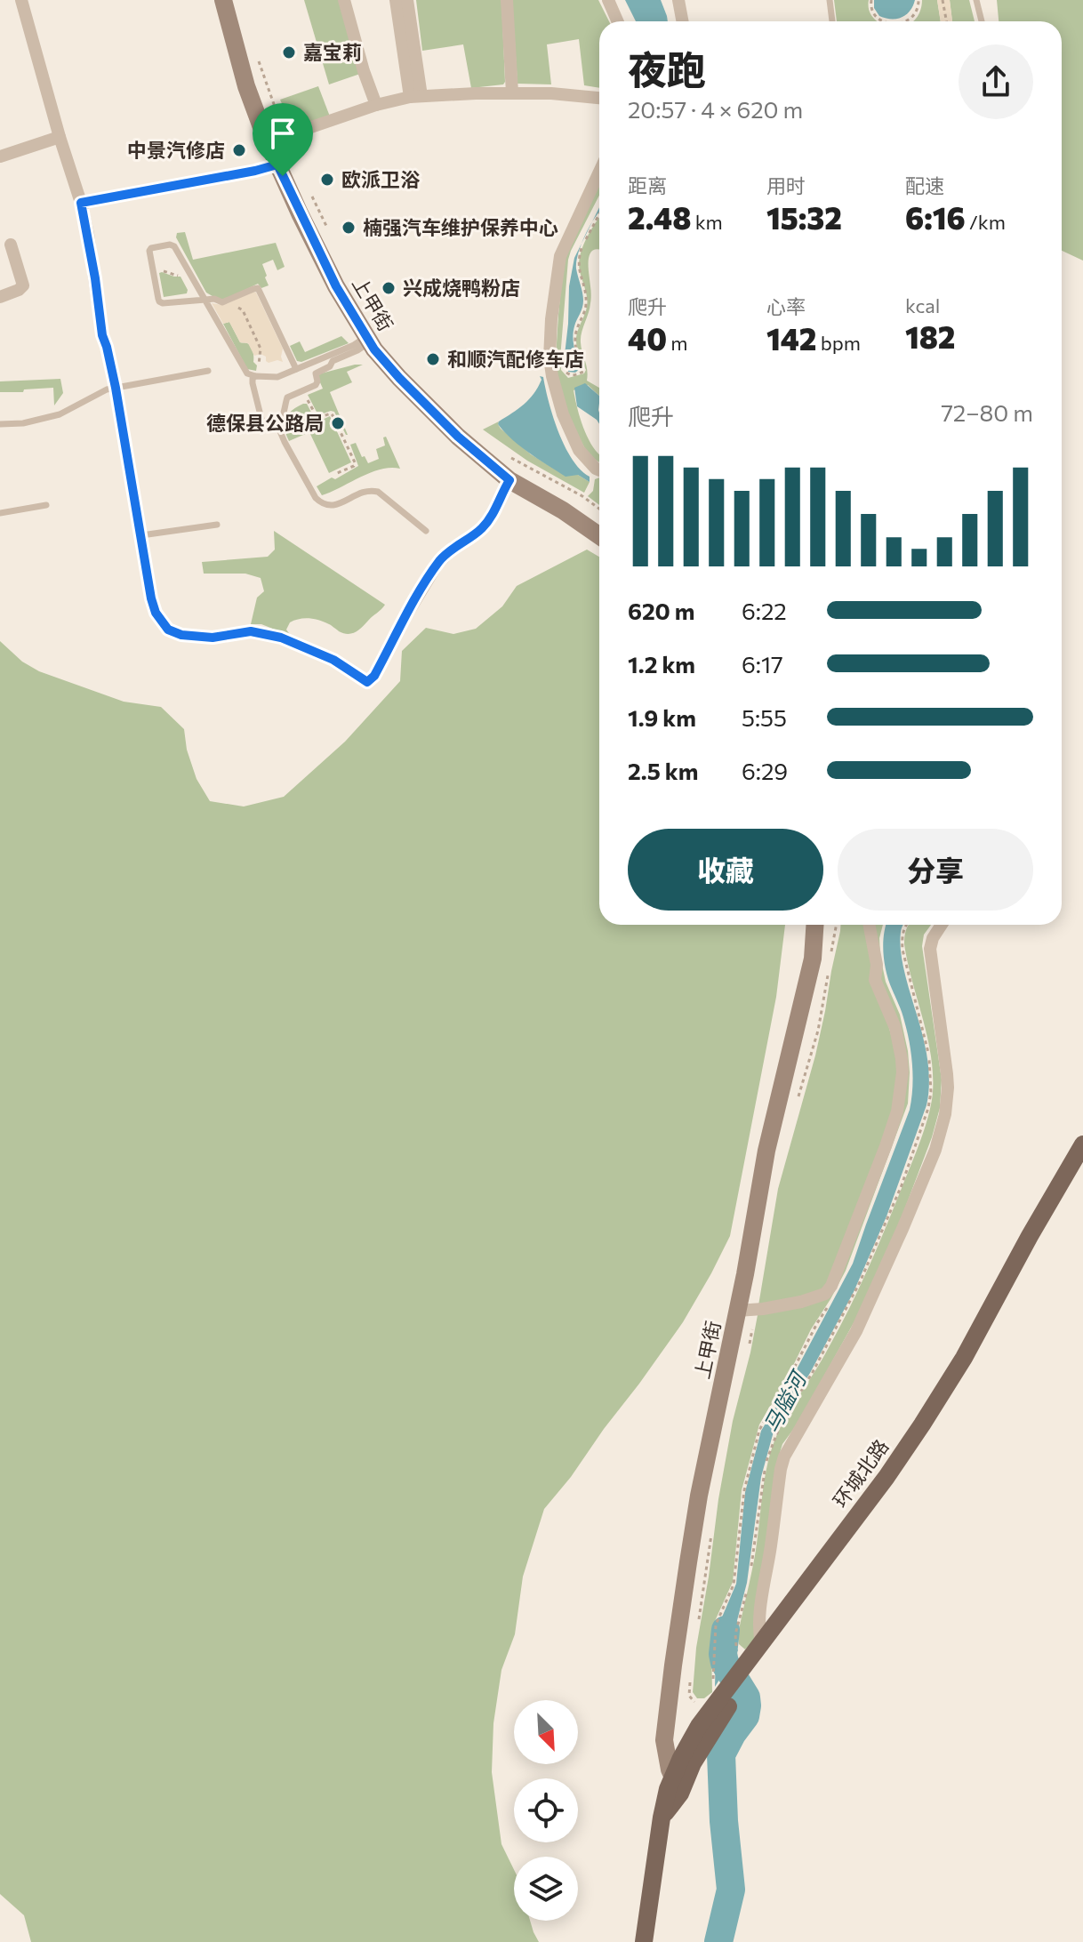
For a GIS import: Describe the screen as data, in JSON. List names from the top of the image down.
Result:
{
  "streets": {
    "main road": ["环城北路"],
    "street": ["上甲街"]
  },
  "crossings": [
    ["上甲街", "环城北路"]
  ],
  "water": ["马隘河"],
  "places": [
    "嘉宝莉",
    "中景汽修店",
    "欧派卫浴",
    "楠强汽车维护保养中心",
    "兴成烧鸭粉店",
    "和顺汽配修车店",
    "德保县公路局"
  ],
  "north": "bottom right",
  "page": {
    "heading": ["夜跑", "20:57 · 4 × 620 m"],
    "stats": [
      ["距离", "2.48 km"],
      ["用时", "15:32"],
      ["配速", "6:16 /km"],
      ["爬升", "40 m"],
      ["心率", "142 bpm"],
      ["kcal", "182"]
    ],
    "chart": ["爬升", "72–80 m"],
    "list": [
      {
        "name": "620 m",
        "note": "6:22"
      },
      {
        "name": "1.2 km",
        "note": "6:17"
      },
      {
        "name": "1.9 km",
        "note": "5:55"
      },
      {
        "name": "2.5 km",
        "note": "6:29"
      }
    ],
    "buttons": ["收藏", "分享"]
  }
}
